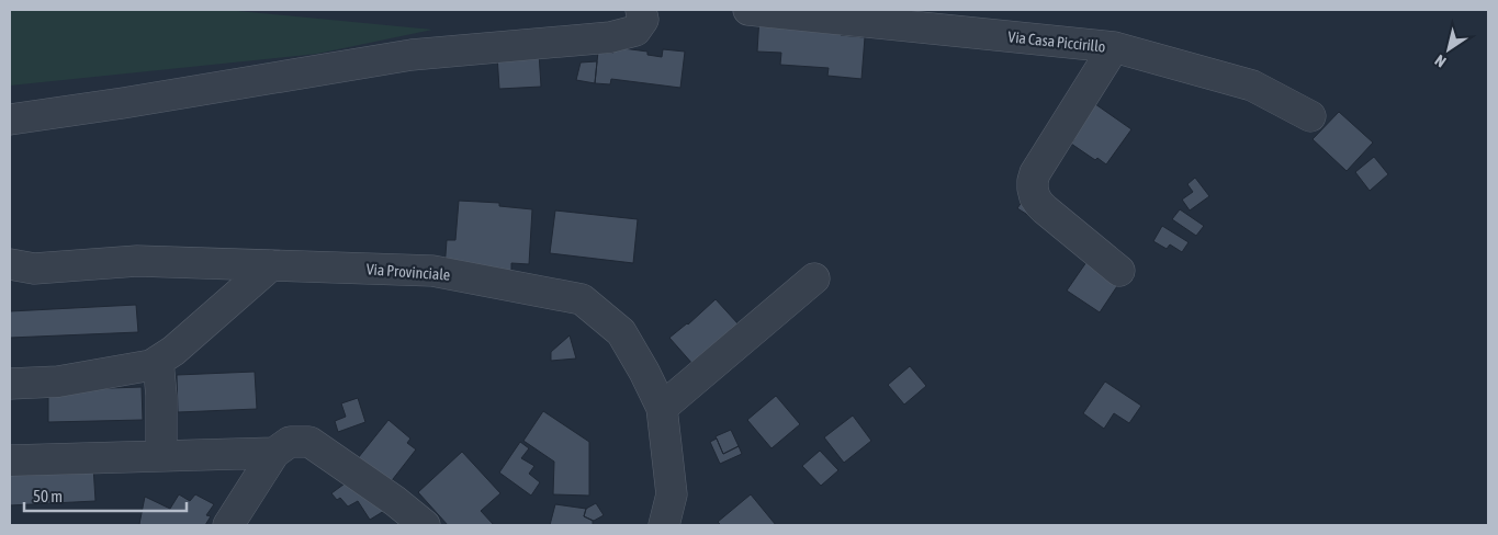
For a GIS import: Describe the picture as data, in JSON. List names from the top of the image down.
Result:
{
  "streets": {
    "street": ["Via Casa Piccirillo", "Via Provinciale"]
  },
  "scale_bar": "50 m",
  "north": "bottom left"
}
